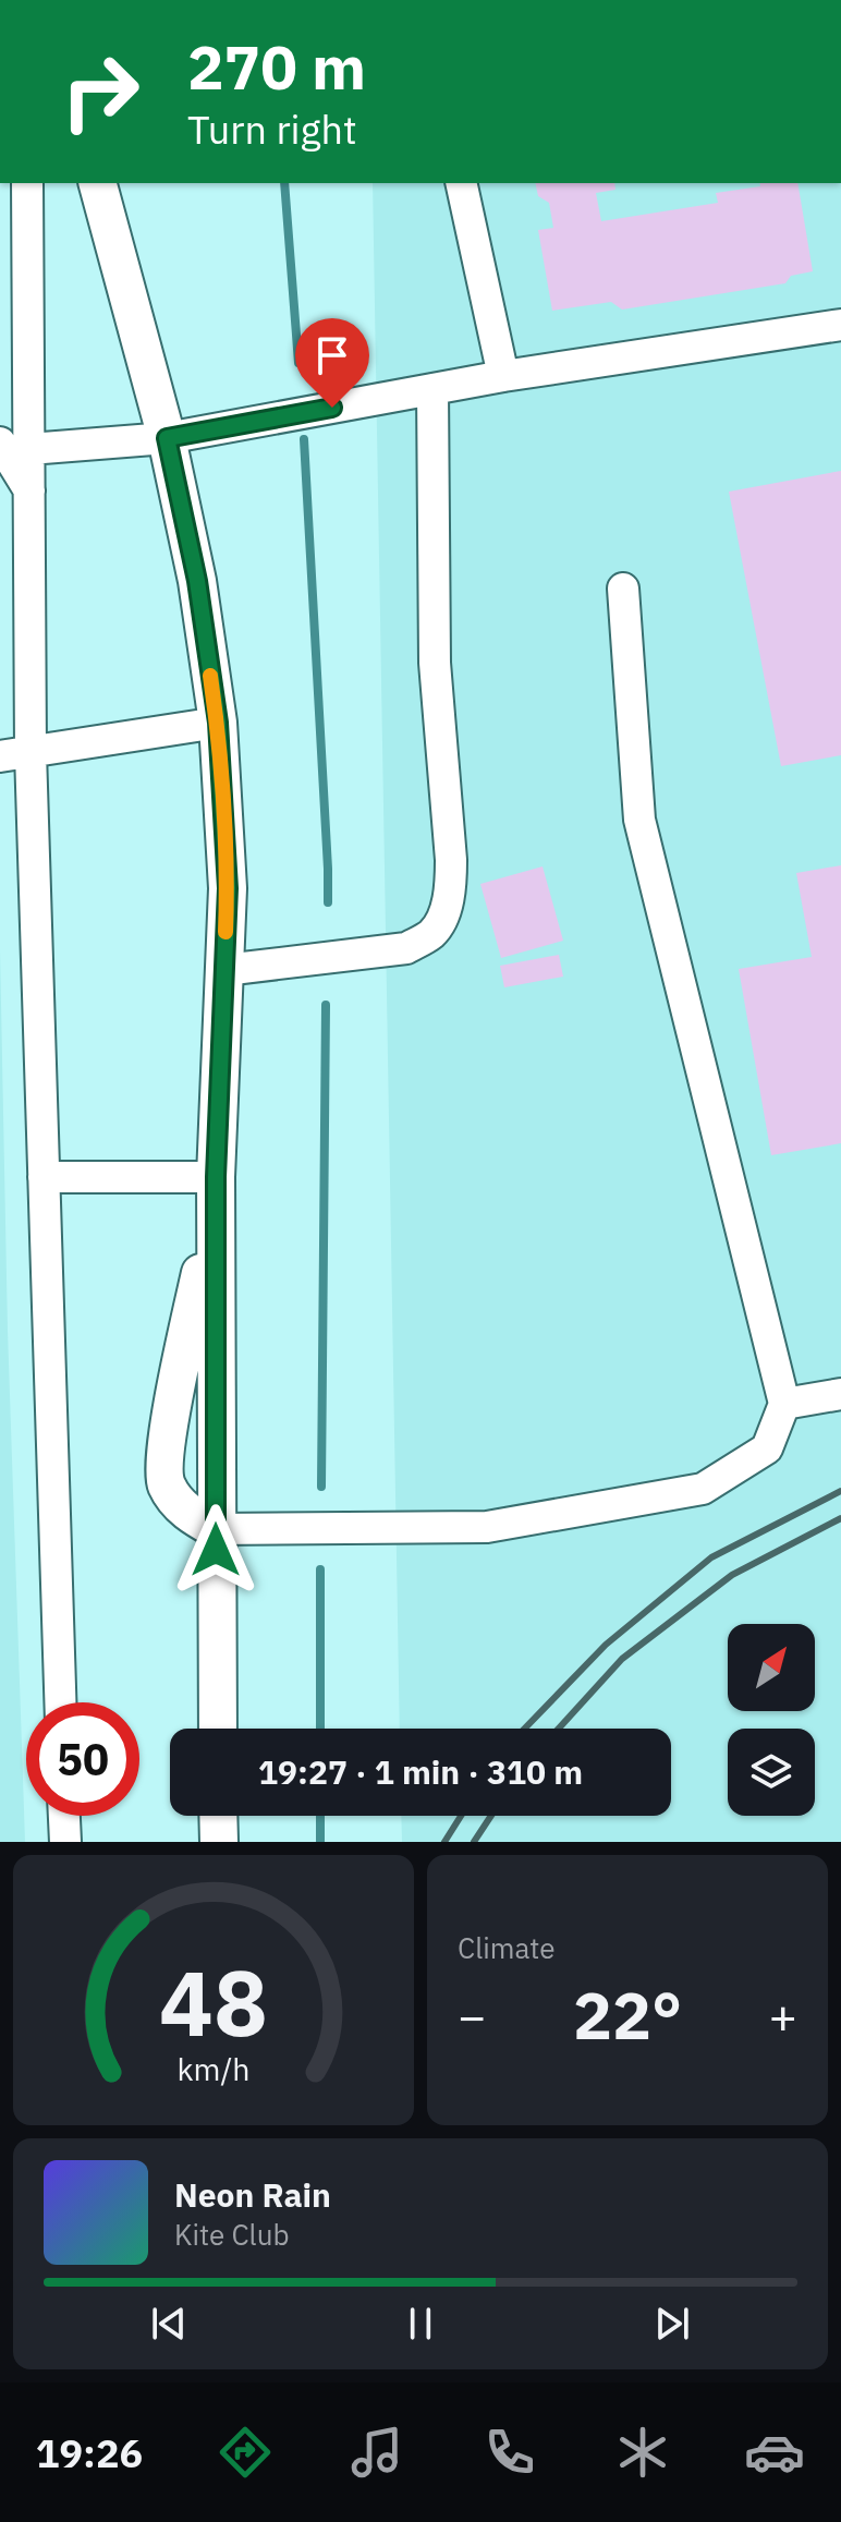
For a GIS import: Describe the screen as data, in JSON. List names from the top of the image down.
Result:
{
  "north": "top right",
  "page": {
    "turn": ["270 m", "Turn right"],
    "limit": "50",
    "trip": "19:27 · 1 min · 310 m",
    "tile": "Climate",
    "heat": ["−", "22°", "+"],
    "song": ["Neon Rain", "Kite Club"],
    "tabs": "19:26",
    "gauge": ["48", "km/h"]
  }
}
